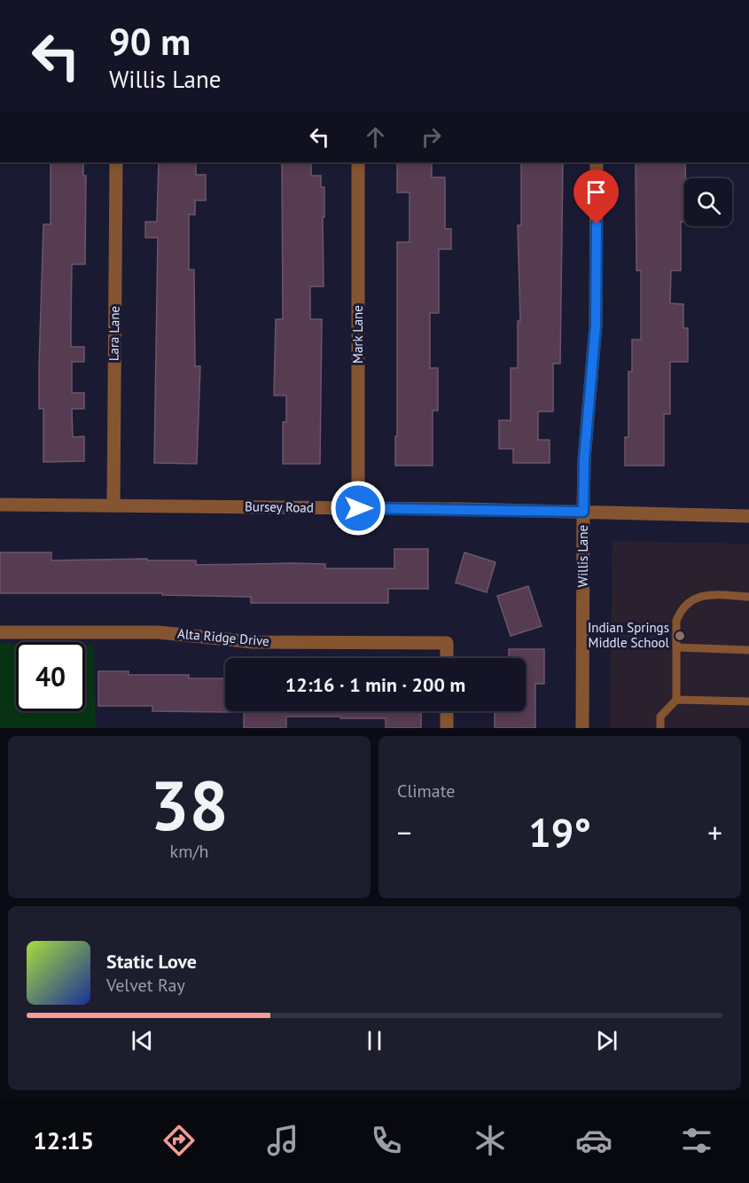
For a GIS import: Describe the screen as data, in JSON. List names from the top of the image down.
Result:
{
  "streets": {
    "street": [
      "Lara Lane",
      "Mark Lane",
      "Bursey Road",
      "Willis Lane",
      "Alta Ridge Drive"
    ]
  },
  "crossings": [
    ["Lara Lane", "Bursey Road"],
    ["Mark Lane", "Bursey Road"],
    ["Bursey Road", "Willis Lane"]
  ],
  "places": ["Indian Springs Middle School"],
  "page": {
    "turn": ["90 m", "Willis Lane"],
    "limit": "40",
    "trip": "12:16 · 1 min · 200 m",
    "tile": [
      ["38", "km/h"],
      "Climate"
    ],
    "heat": ["−", "19°", "+"],
    "song": ["Static Love", "Velvet Ray"],
    "tabs": "12:15"
  }
}
